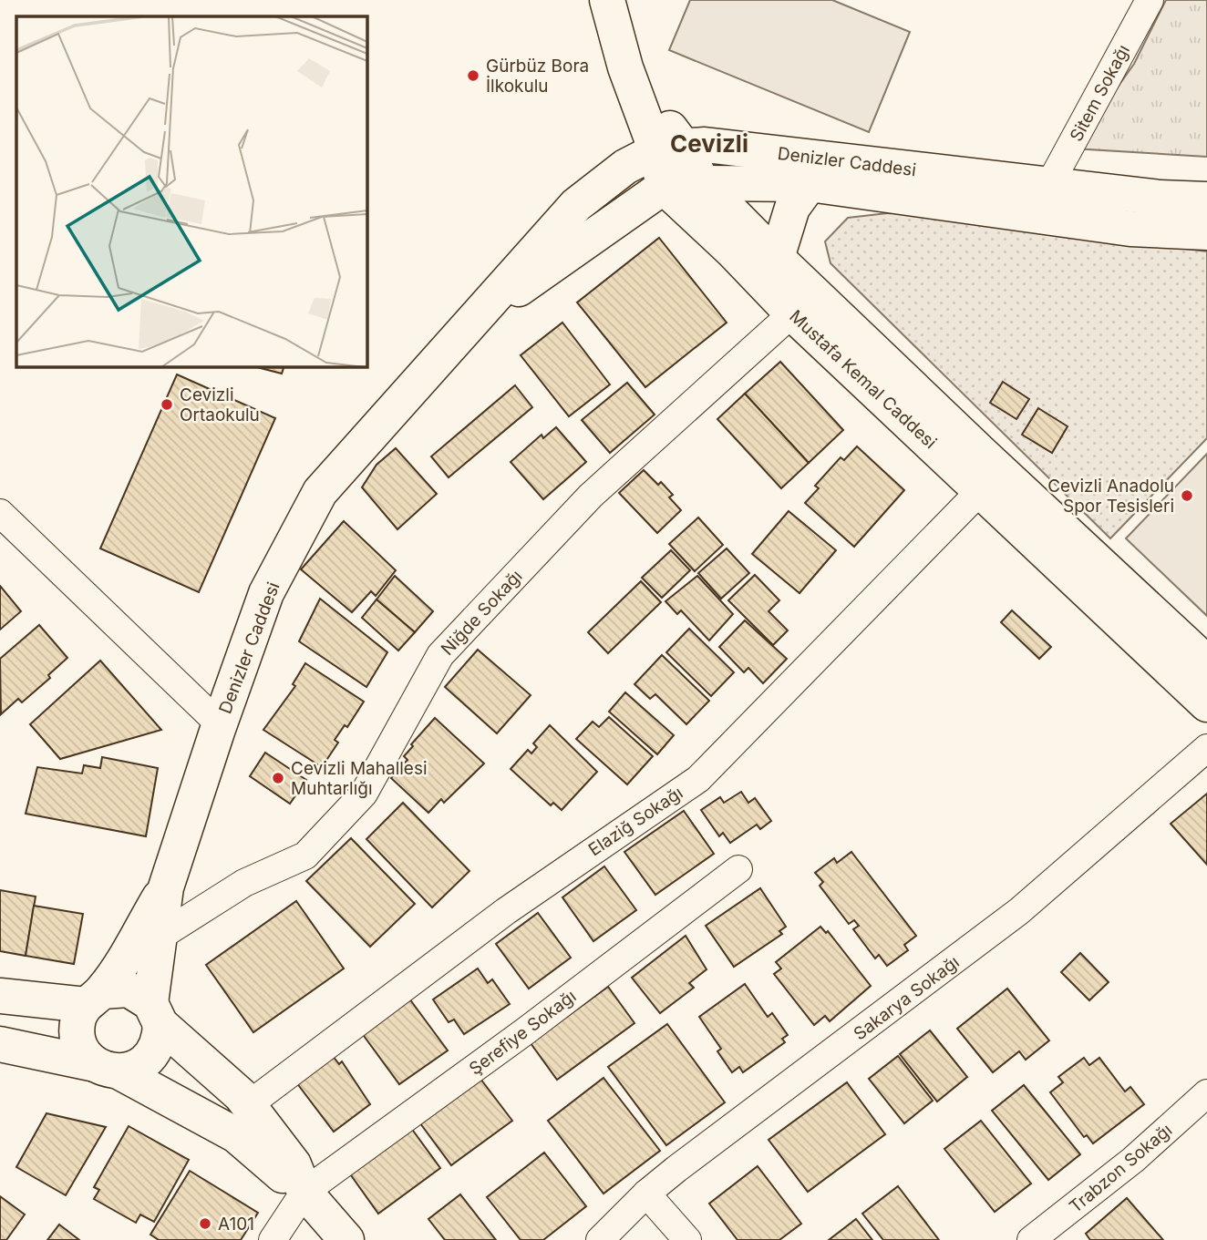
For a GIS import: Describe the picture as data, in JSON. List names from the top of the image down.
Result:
{
  "streets": {
    "street": [
      "Sitem Sokağı",
      "Denizler Caddesi",
      "Mustafa Kemal Caddesi",
      "Niğde Sokağı",
      "Elaziğ Sokağı",
      "Sakarya Sokağı",
      "Şerefiye Sokağı",
      "Trabzon Sokağı"
    ]
  },
  "crossings": [
    ["Sitem Sokağı", "Denizler Caddesi"],
    ["Denizler Caddesi", "Mustafa Kemal Caddesi"],
    ["Denizler Caddesi", "Niğde Sokağı"],
    ["Mustafa Kemal Caddesi", "Niğde Sokağı"],
    ["Mustafa Kemal Caddesi", "Elaziğ Sokağı"]
  ],
  "districts": ["Cevizli"],
  "places": [
    "Gürbüz Bora İlkokulu",
    "Cevizli Ortaokulu",
    "Cevizli Anadolu Spor Tesisleri",
    "Cevizli Mahallesi Muhtarlığı",
    "A101"
  ]
}
